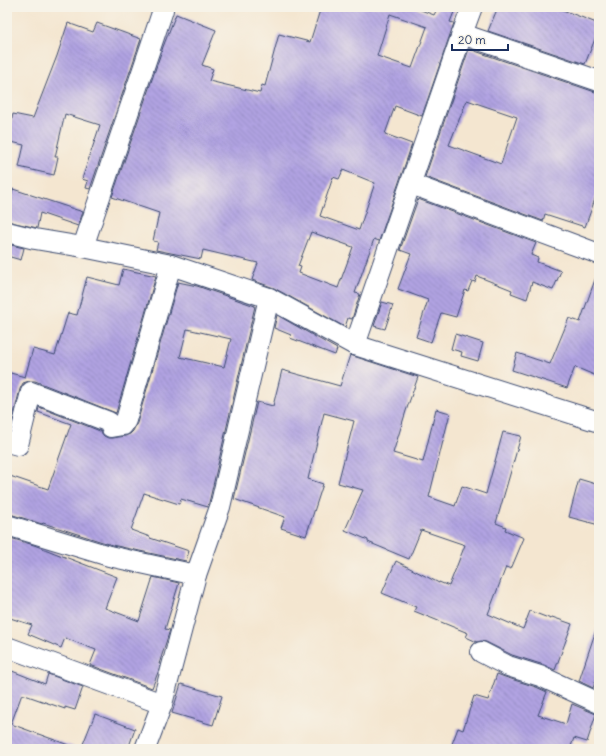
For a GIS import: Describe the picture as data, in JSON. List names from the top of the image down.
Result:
{
  "scale_bar": "20 m"
}
